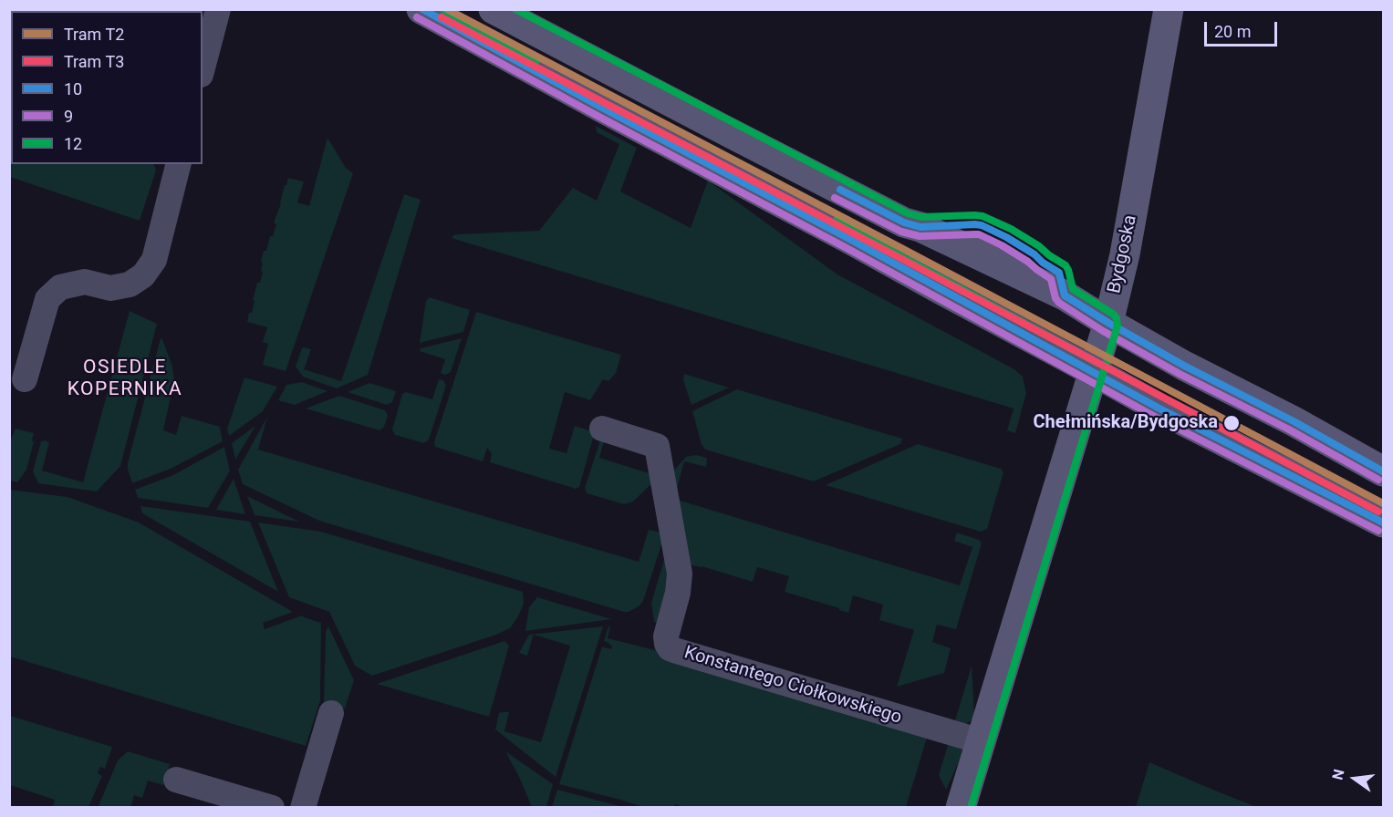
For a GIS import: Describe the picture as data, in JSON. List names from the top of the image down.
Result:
{
  "streets": {
    "main road": ["Bydgoska"],
    "street": ["Konstantego Ciołkowskiego"]
  },
  "crossings": [
    ["Bydgoska", "Konstantego Ciołkowskiego"]
  ],
  "districts": ["OSIEDLE KOPERNIKA"],
  "places": ["Chełmińska/Bydgoska"],
  "lines": [
    "tram line T2",
    "transit line 10",
    "transit line 12",
    "tram line T3",
    "transit line 9"
  ],
  "legend": [
    "Tram T2",
    "Tram T3",
    "10",
    "9",
    "12"
  ],
  "scale_bar": "20 m",
  "north": "left"
}
